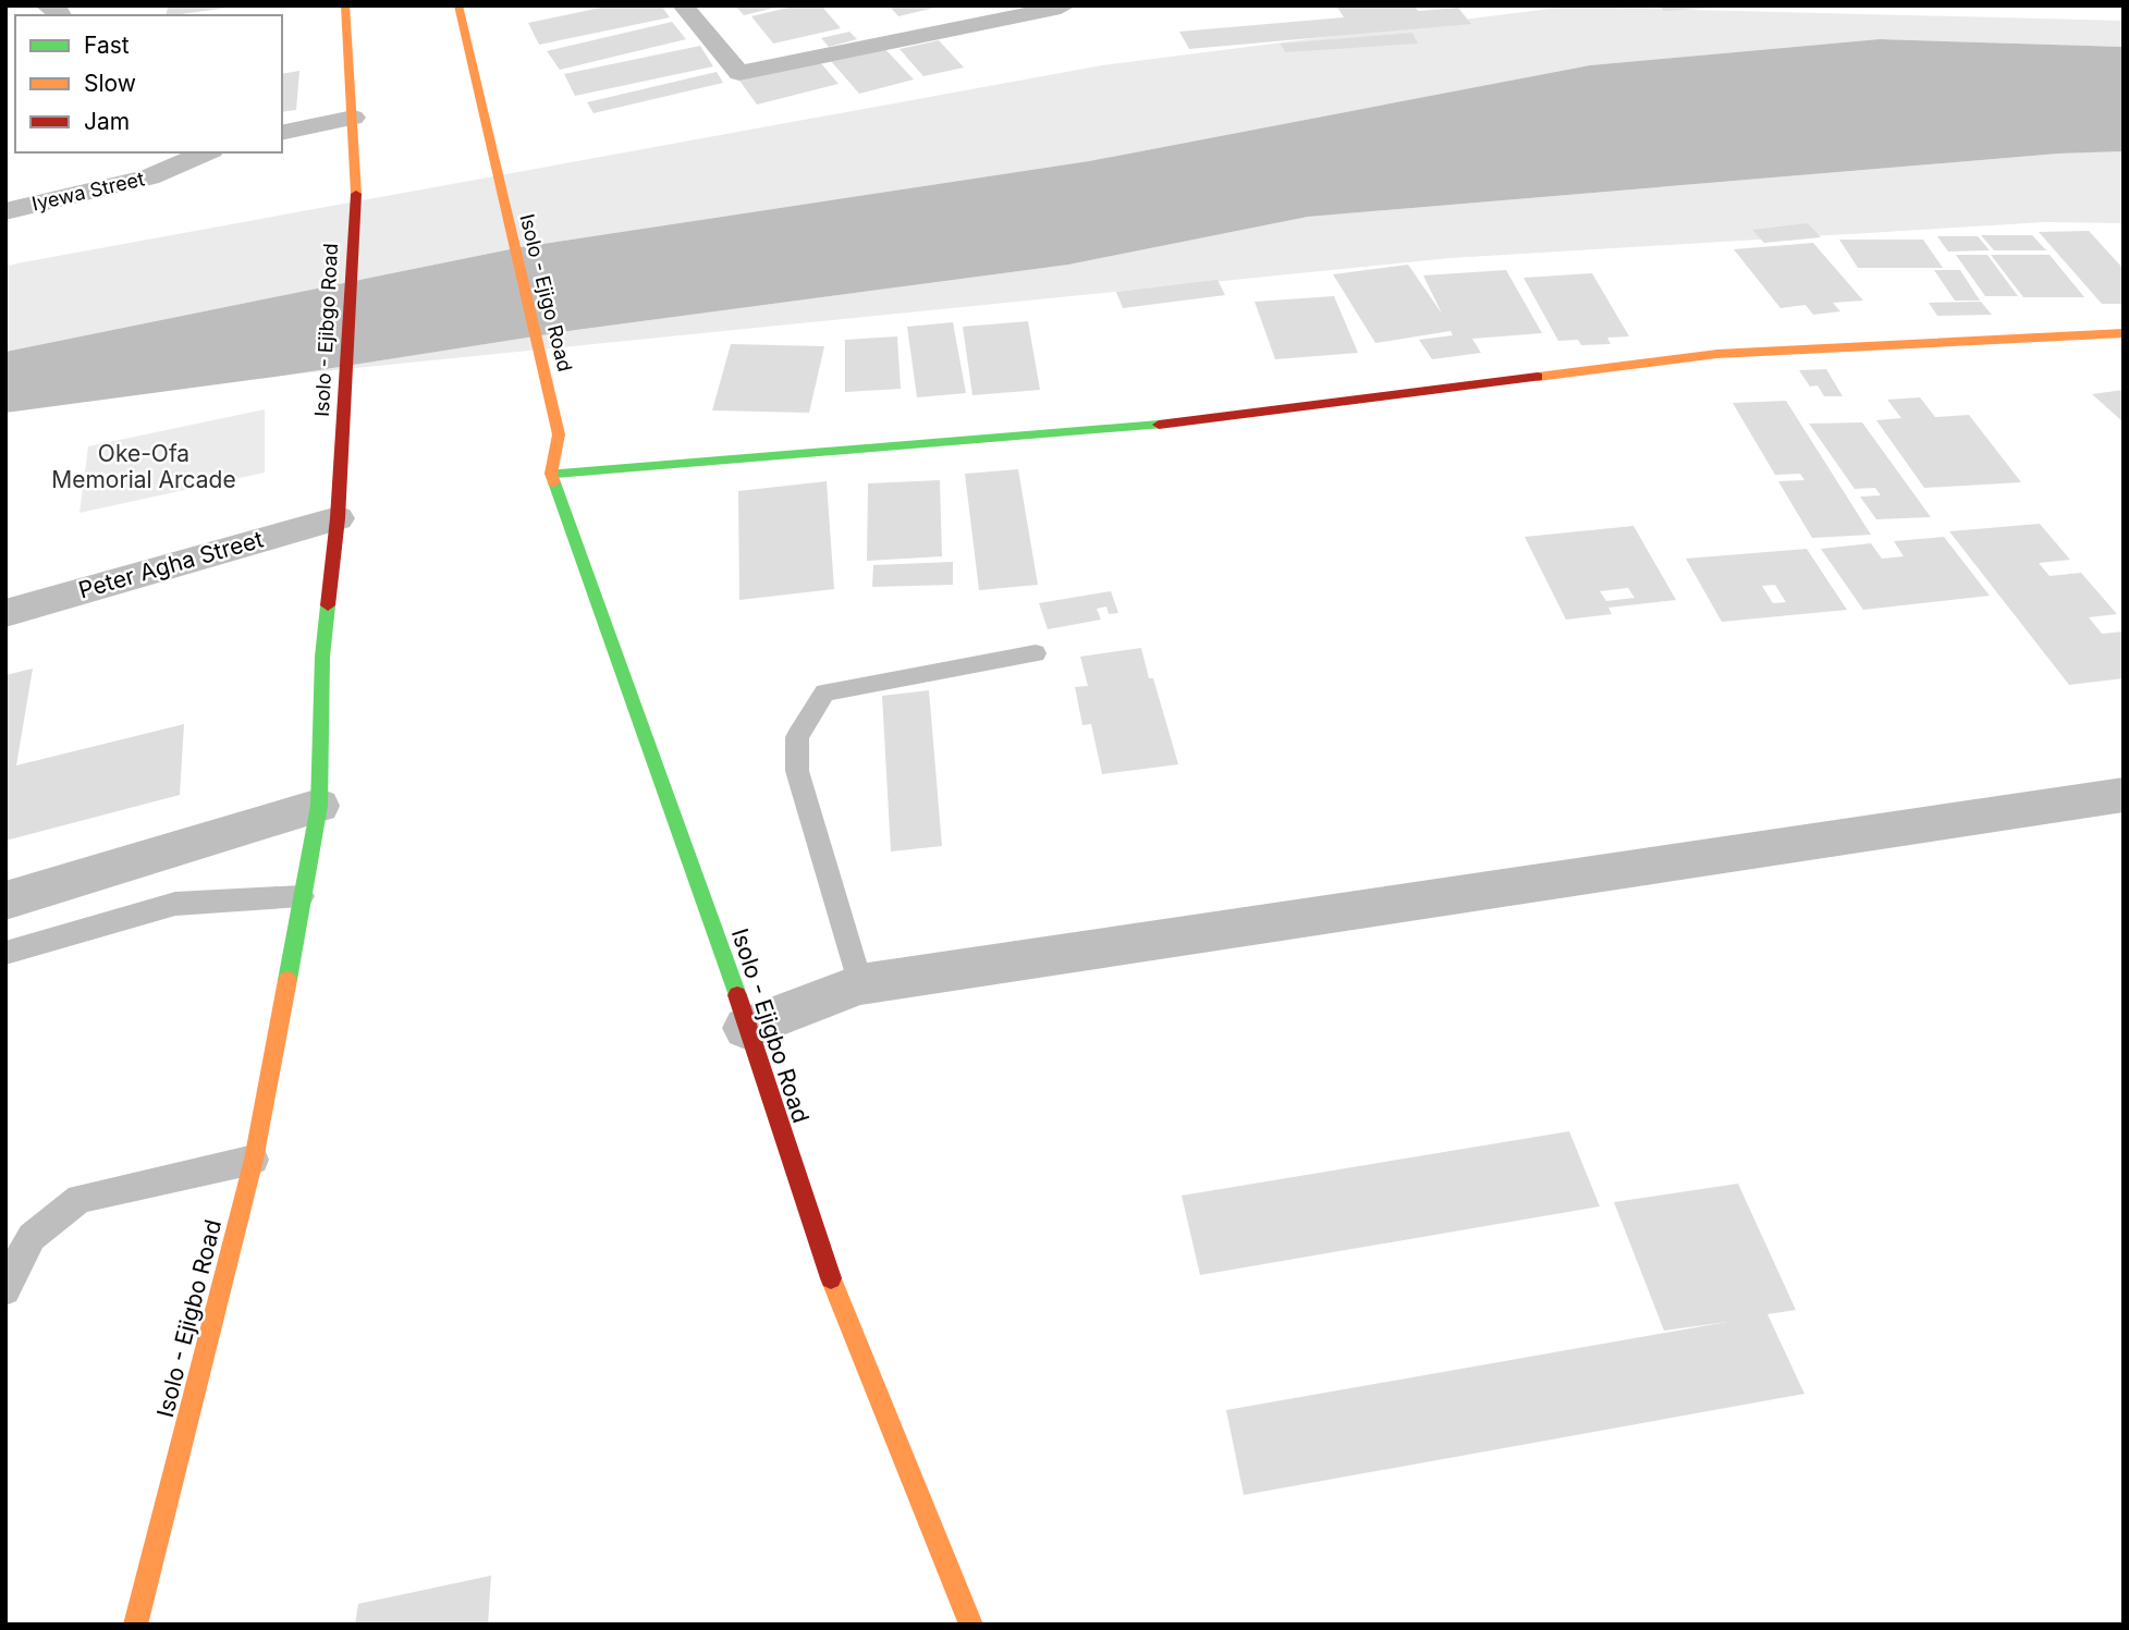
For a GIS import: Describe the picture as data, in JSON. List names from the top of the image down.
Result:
{
  "streets": {
    "main road": ["Isolo - Ejigo Road", "Isolo - Ejibgo Road", "Isolo - Ejigbo Road"],
    "street": ["Iyewa Street", "Peter Agha Street"]
  },
  "crossings": [
    ["Isolo - Ejigo Road", "Isolo - Ejigbo Road"],
    ["Isolo - Ejibgo Road", "Isolo - Ejigbo Road"],
    ["Peter Agha Street", "Isolo - Ejigbo Road"]
  ],
  "parks": ["Oke-Ofa Memorial Arcade"],
  "legend": ["Fast", "Slow", "Jam"]
}
